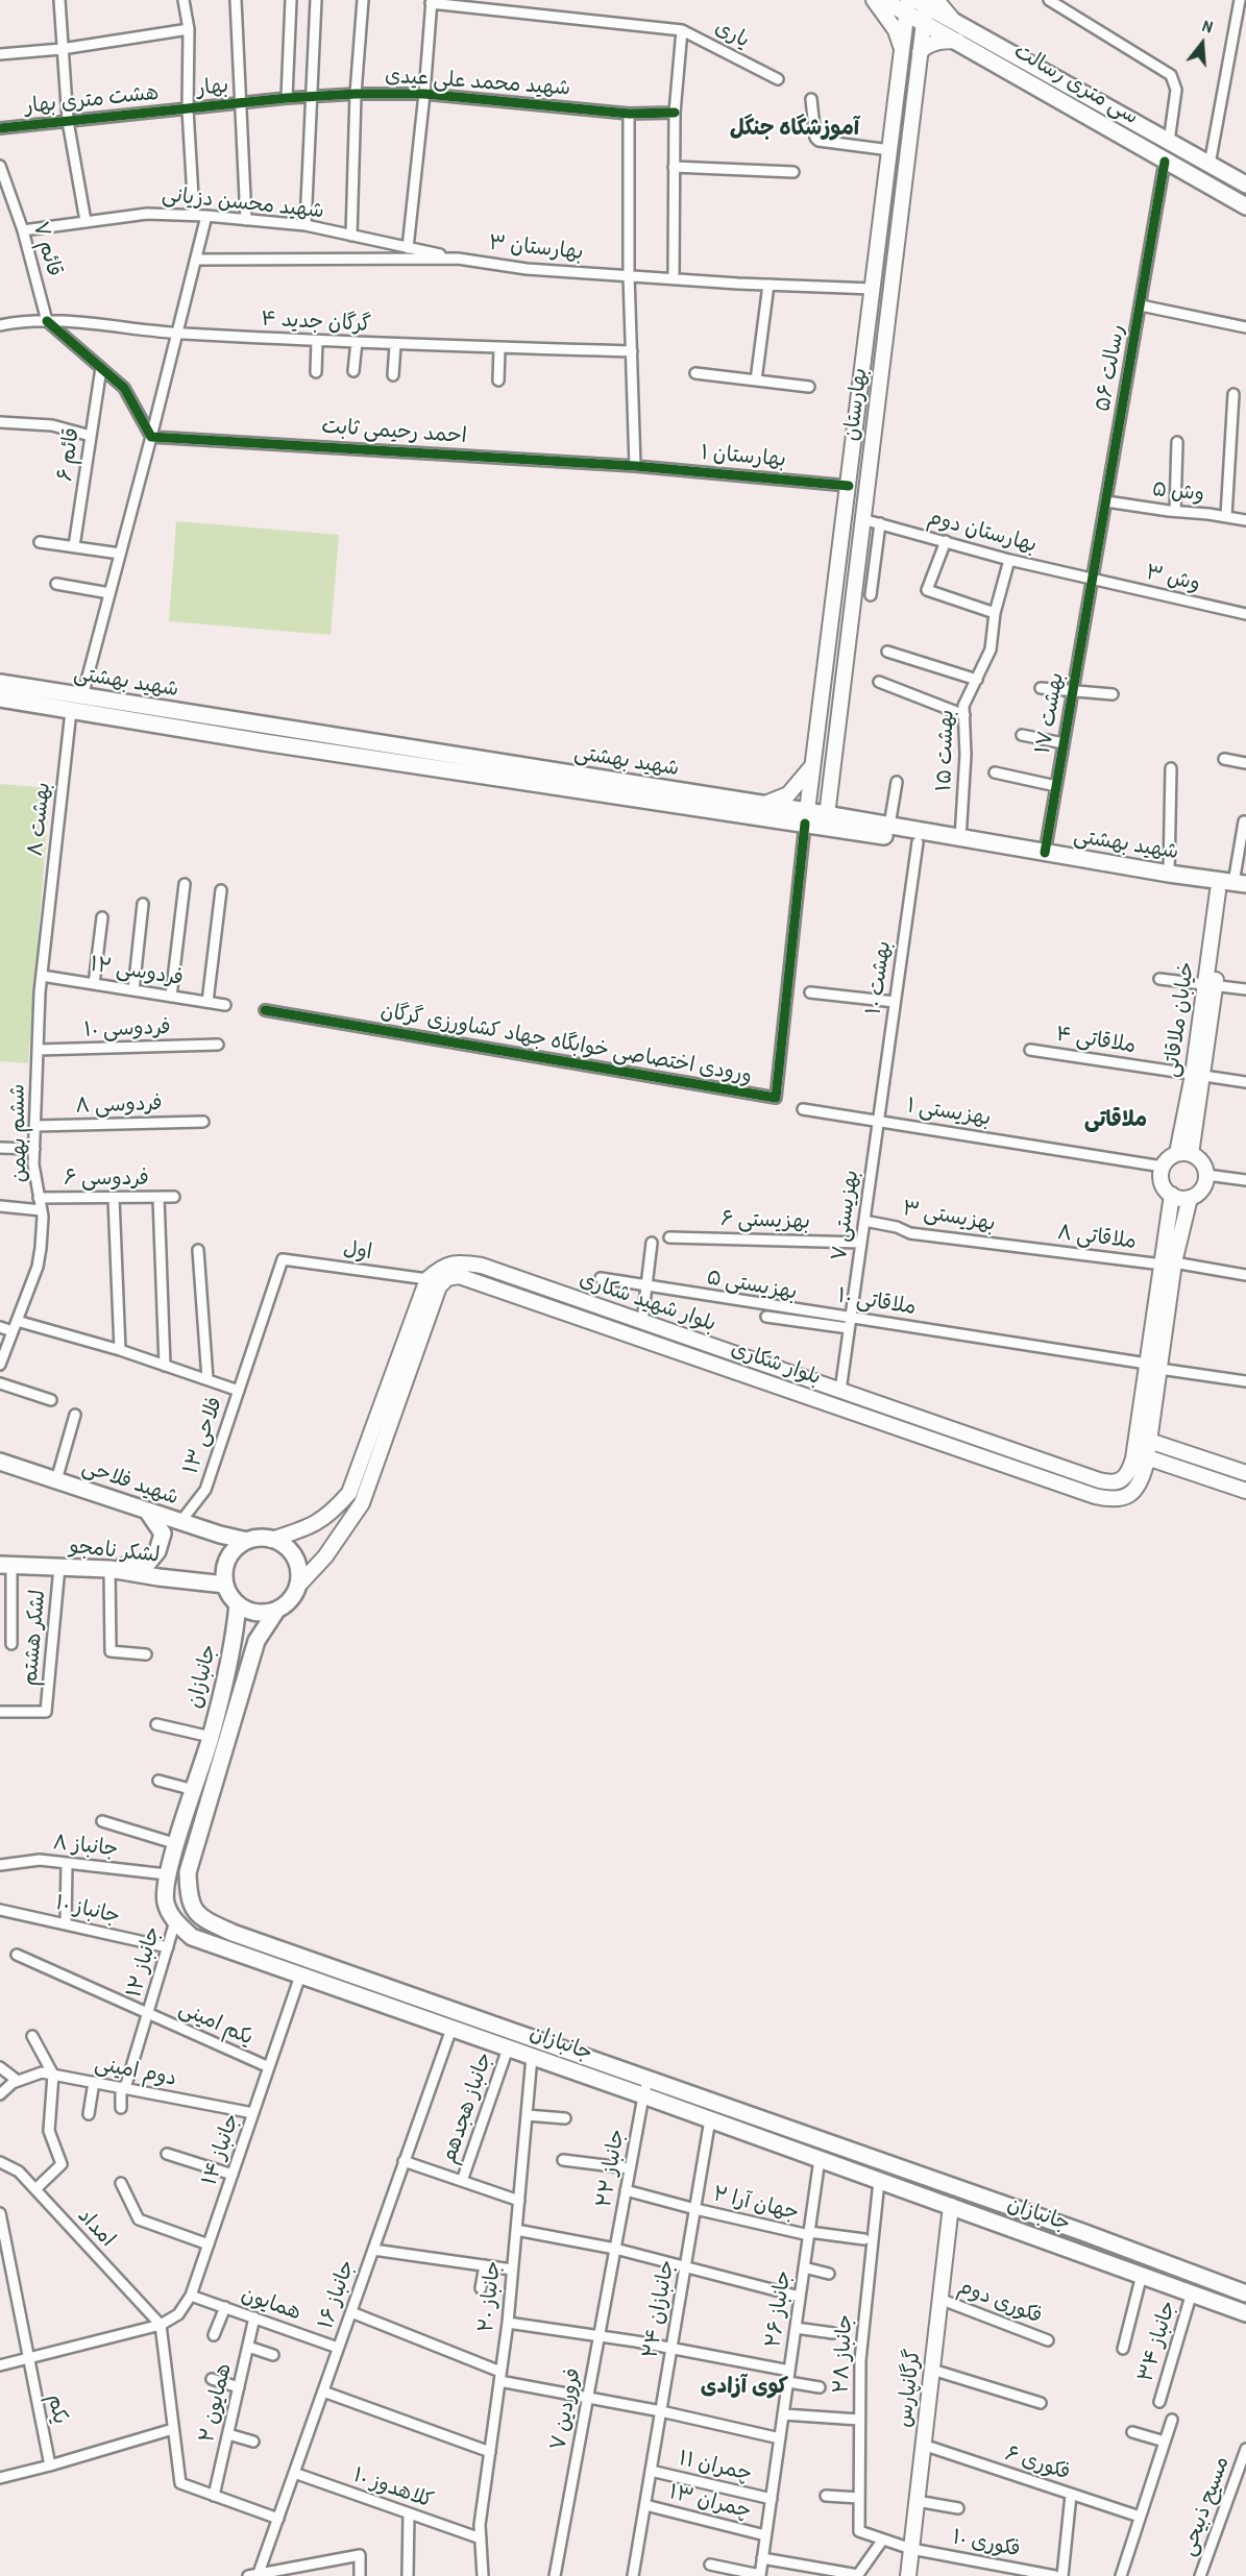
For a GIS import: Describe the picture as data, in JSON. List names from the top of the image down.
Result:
{
  "streets": {
    "main road": [
      "سی متری رسالت",
      "بهارستان",
      "شهید بهشتی",
      "خیابان ملاقاتی",
      "بلوار شهید شکاری",
      "بلوار شکاری",
      "شهید فلاحی",
      "لشکر نامجو",
      "جانبازان",
      "گرگانپارس"
    ],
    "street": [
      "یاری",
      "شهید محمد علی عیدی",
      "بهار",
      "هشت متری بهار",
      "شهید محسن دزیانی",
      "بهارستان ۳",
      "۷ قائم",
      "گرگان جدید ۴",
      "۵۶ رسالت",
      "احمد رحیمی ثابت",
      "قائم ۶",
      "۱ بهارستان",
      "وش ۵",
      "بهارستان دوم",
      "وش ۳",
      "بهشت ۱۷",
      "بهشت ۱۵",
      "۸ بهشت",
      "۱۲ فردوسی",
      "بهشت ۱۰",
      "۱۰ فردوسی",
      "ملاقاتی ۴",
      "ورودی اختصاصی خوابگاه جهاد کشاورزی گرگان",
      "۸ فردوسی",
      "بهزیستی ۱",
      "ششم بهمن",
      "۶ فردوسی",
      "۷ بهزیستی",
      "۳ بهزیستی",
      "بهزیستی ۶",
      "ملاقاتی ۸",
      "اول",
      "۵ بهزیستی",
      "۱۰ ملاقاتی",
      "۱۳ فلاحی",
      "لشکر هشتم",
      "جانباز ۸",
      "۱۰ جانباز",
      "۱۲ جانباز",
      "یکم امینی",
      "دوم امینی",
      "جانباز هجدهم",
      "جانباز ۱۴",
      "۲۲ جانباز",
      "۲ جهان آرا",
      "امداد",
      "جانباز ۱۶",
      "۲۰ جانباز",
      "فکوری دوم",
      "همایون",
      "جانبازان ۲۴",
      "جانباز ۲۶",
      "۳۴ جانباز",
      "جانباز ۲۸",
      "۲ همایون",
      "یکم",
      "فروردین ۷",
      "فکوری ۶",
      "۱۱ چمران",
      "کلاهدوز ۱۰",
      "۱۳ چمران",
      "مسیح ذبیحی",
      "فکوری ۱۰"
    ]
  },
  "crossings": [
    ["شهید محمد علی عیدی", "بهار"],
    ["سی متری رسالت", "۵۶ رسالت"],
    ["سی متری رسالت", "بهارستان"],
    ["بهار", "هشت متری بهار"],
    ["شهید محسن دزیانی", "بهارستان ۳"],
    ["شهید محسن دزیانی", "۷ قائم"],
    ["بهارستان ۳", "بهارستان"],
    ["۷ قائم", "گرگان جدید ۴"],
    ["۵۶ رسالت", "وش ۵"],
    ["۵۶ رسالت", "بهارستان دوم"],
    ["۵۶ رسالت", "وش ۳"],
    ["۵۶ رسالت", "بهشت ۱۷"],
    ["بهارستان", "۱ بهارستان"],
    ["بهارستان", "بهارستان دوم"],
    ["بهارستان", "شهید بهشتی"],
    ["بهارستان", "ورودی اختصاصی خوابگاه جهاد کشاورزی گرگان"],
    ["احمد رحیمی ثابت", "۱ بهارستان"],
    ["بهارستان دوم", "وش ۳"],
    ["بهارستان دوم", "بهشت ۱۷"],
    ["بهارستان دوم", "بهشت ۱۵"],
    ["وش ۳", "بهشت ۱۷"],
    ["شهید بهشتی", "بهشت ۱۷"],
    ["شهید بهشتی", "بهشت ۱۵"],
    ["شهید بهشتی", "۸ بهشت"],
    ["شهید بهشتی", "بهشت ۱۰"],
    ["شهید بهشتی", "خیابان ملاقاتی"],
    ["شهید بهشتی", "ورودی اختصاصی خوابگاه جهاد کشاورزی گرگان"],
    ["۸ بهشت", "ششم بهمن"],
    ["۱۲ فردوسی", "ششم بهمن"],
    ["بهشت ۱۰", "بهزیستی ۱"],
    ["بهشت ۱۰", "۷ بهزیستی"],
    ["خیابان ملاقاتی", "ملاقاتی ۴"],
    ["خیابان ملاقاتی", "بهزیستی ۱"],
    ["خیابان ملاقاتی", "بلوار شکاری"],
    ["۱۰ فردوسی", "ششم بهمن"],
    ["۸ فردوسی", "ششم بهمن"],
    ["بهزیستی ۱", "۷ بهزیستی"],
    ["بهزیستی ۱", "بلوار شکاری"],
    ["ششم بهمن", "۶ فردوسی"],
    ["۷ بهزیستی", "۳ بهزیستی"],
    ["۷ بهزیستی", "بهزیستی ۶"],
    ["۷ بهزیستی", "۵ بهزیستی"],
    ["۷ بهزیستی", "بلوار شهید شکاری"],
    ["۳ بهزیستی", "ملاقاتی ۸"],
    ["ملاقاتی ۸", "بلوار شکاری"],
    ["اول", "بلوار شهید شکاری"],
    ["اول", "۱۳ فلاحی"],
    ["۵ بهزیستی", "۱۰ ملاقاتی"],
    ["بلوار شهید شکاری", "بلوار شکاری"],
    ["۱۰ ملاقاتی", "بلوار شکاری"],
    ["بلوار شکاری", "شهید فلاحی"],
    ["بلوار شکاری", "لشکر نامجو"],
    ["بلوار شکاری", "جانبازان"],
    ["۱۳ فلاحی", "شهید فلاحی"],
    ["شهید فلاحی", "لشکر نامجو"],
    ["شهید فلاحی", "جانبازان"],
    ["لشکر نامجو", "لشکر هشتم"],
    ["لشکر نامجو", "جانبازان"],
    ["جانبازان", "جانباز ۸"],
    ["جانبازان", "۱۲ جانباز"],
    ["جانبازان", "جانباز هجدهم"],
    ["جانبازان", "جانباز ۱۴"],
    ["جانبازان", "۲۲ جانباز"],
    ["جانبازان", "جانباز ۱۶"],
    ["جانبازان", "۲۰ جانباز"],
    ["جانبازان", "جانبازان ۲۴"],
    ["جانبازان", "جانباز ۲۶"],
    ["جانبازان", "۳۴ جانباز"],
    ["جانبازان", "جانباز ۲۸"],
    ["جانبازان", "گرگانپارس"],
    ["۱۰ جانباز", "۱۲ جانباز"],
    ["۱۲ جانباز", "یکم امینی"],
    ["۱۲ جانباز", "دوم امینی"],
    ["یکم امینی", "جانباز ۱۴"],
    ["دوم امینی", "جانباز ۱۴"],
    ["جانباز ۱۴", "امداد"],
    ["جانباز ۱۴", "همایون"],
    ["۲۲ جانباز", "۲ جهان آرا"],
    ["۲۲ جانباز", "فروردین ۷"],
    ["۲ جهان آرا", "جانبازان ۲۴"],
    ["۲ جهان آرا", "جانباز ۲۶"],
    ["جانباز ۱۶", "همایون"],
    ["جانباز ۱۶", "کلاهدوز ۱۰"],
    ["۲۰ جانباز", "کلاهدوز ۱۰"],
    ["فکوری دوم", "گرگانپارس"],
    ["همایون", "۲ همایون"],
    ["جانبازان ۲۴", "۱۱ چمران"],
    ["جانبازان ۲۴", "۱۳ چمران"],
    ["جانباز ۲۶", "۱۱ چمران"],
    ["جانباز ۲۶", "۱۳ چمران"],
    ["جانباز ۲۸", "فکوری ۱۰"],
    ["گرگانپارس", "فکوری ۶"],
    ["گرگانپارس", "فکوری ۱۰"]
  ],
  "districts": ["آموزشگاه جنگل", "ملاقاتی", "کوی آزادی"],
  "north": "top"
}
